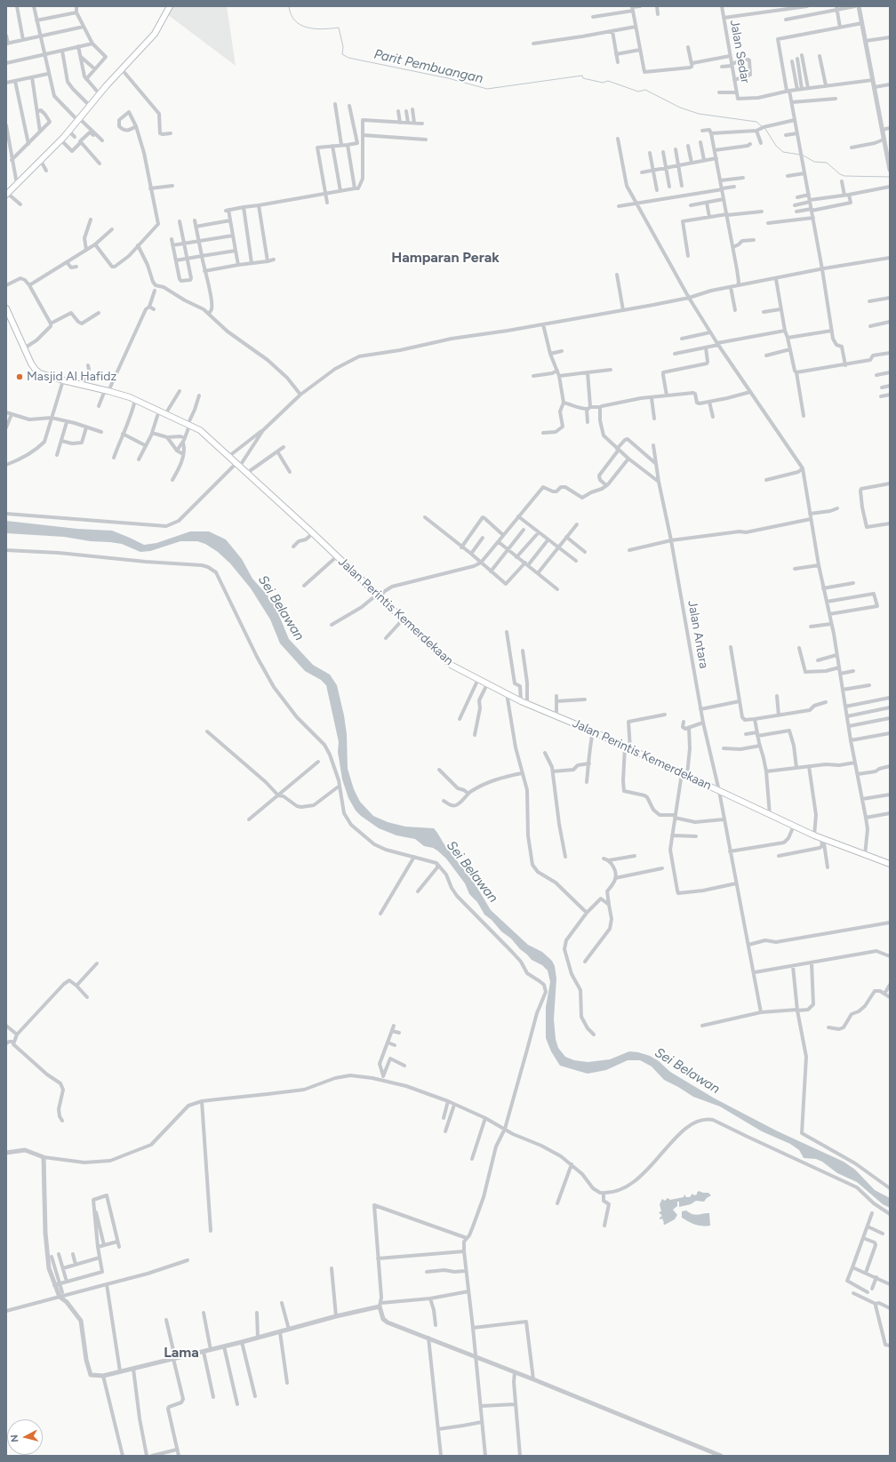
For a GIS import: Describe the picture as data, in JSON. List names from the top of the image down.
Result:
{
  "streets": {
    "main road": ["Jalan Perintis Kemerdekaan"],
    "street": ["Jalan Sedar", "Jalan Antara"]
  },
  "crossings": [
    ["Jalan Perintis Kemerdekaan", "Jalan Antara"]
  ],
  "districts": ["Hamparan Perak", "Lama"],
  "water": ["Parit Pembuangan", "Sei Belawan"],
  "places": ["Masjid Al Hafidz"],
  "north": "left"
}
